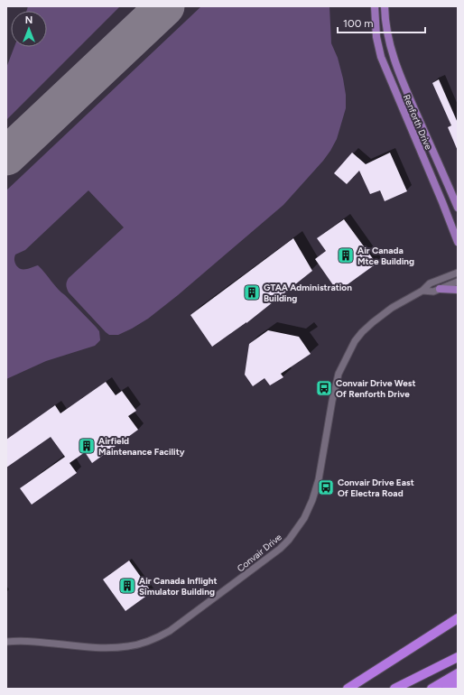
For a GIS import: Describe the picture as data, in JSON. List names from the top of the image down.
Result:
{
  "streets": {
    "main road": ["Renforth Drive"],
    "street": ["Convair Drive"]
  },
  "places": {
    "building": [
      "Air Canada Mtce Building",
      "GTAA Administration Building",
      "Airfield Maintenance Facility",
      "Air Canada Inflight Simulator Building"
    ],
    "bus stop": ["Convair Drive West Of Renforth Drive", "Convair Drive East Of Electra Road"]
  },
  "scale_bar": "100 m",
  "north": "top"
}
